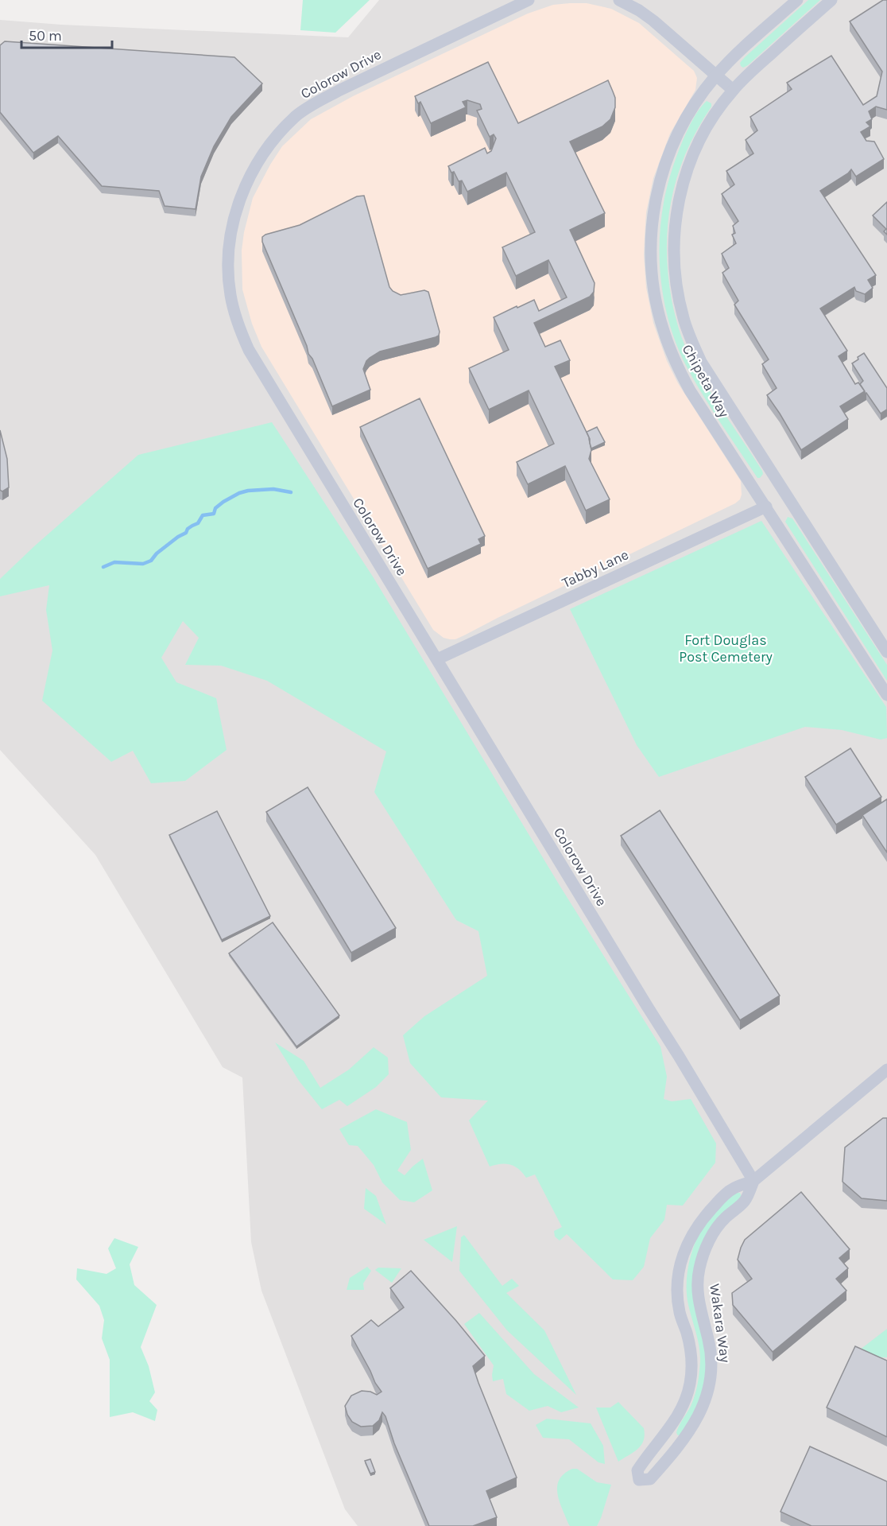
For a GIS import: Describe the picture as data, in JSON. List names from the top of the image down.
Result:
{
  "streets": {
    "street": [
      "Colorow Drive",
      "Chipeta Way",
      "Tabby Lane",
      "Wakara Way"
    ]
  },
  "crossings": [
    ["Colorow Drive", "Tabby Lane"],
    ["Colorow Drive", "Wakara Way"],
    ["Chipeta Way", "Tabby Lane"]
  ],
  "parks": ["Fort Douglas Post Cemetery"],
  "scale_bar": "50 m"
}
